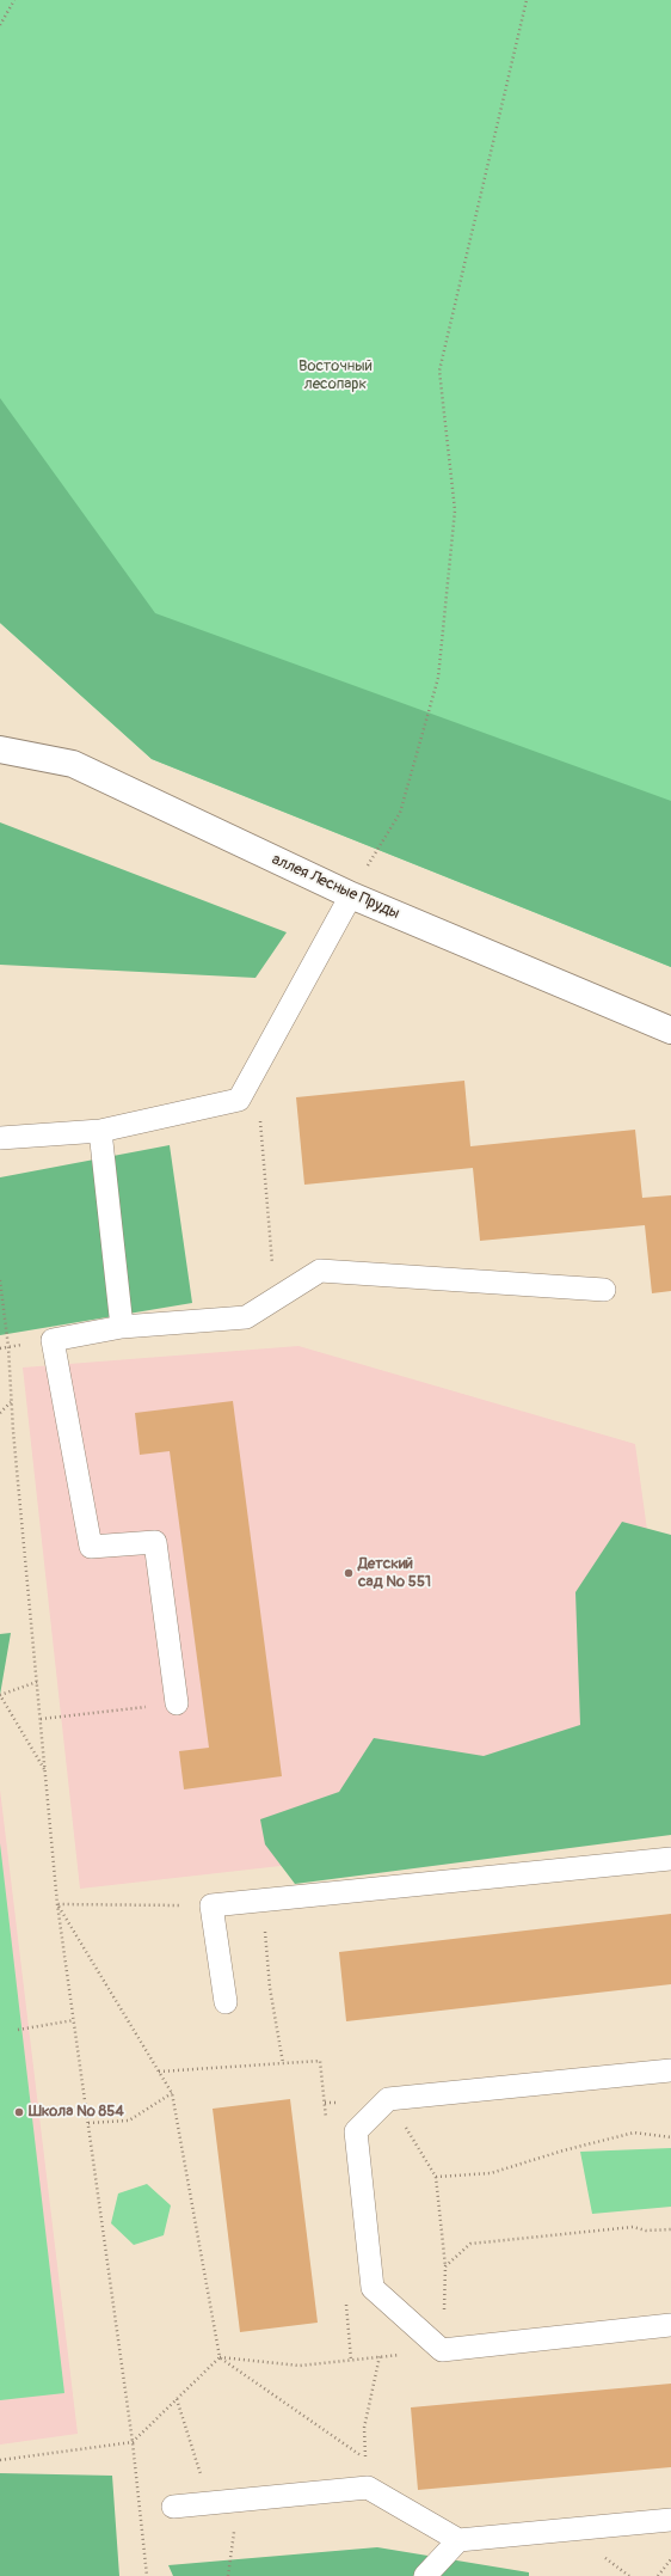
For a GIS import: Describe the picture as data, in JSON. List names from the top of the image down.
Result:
{
  "streets": {
    "street": ["аллея Лесные Пруды"]
  },
  "parks": ["Восточный лесопарк"],
  "places": ["Детский сад № 551", "Школа № 854"]
}
